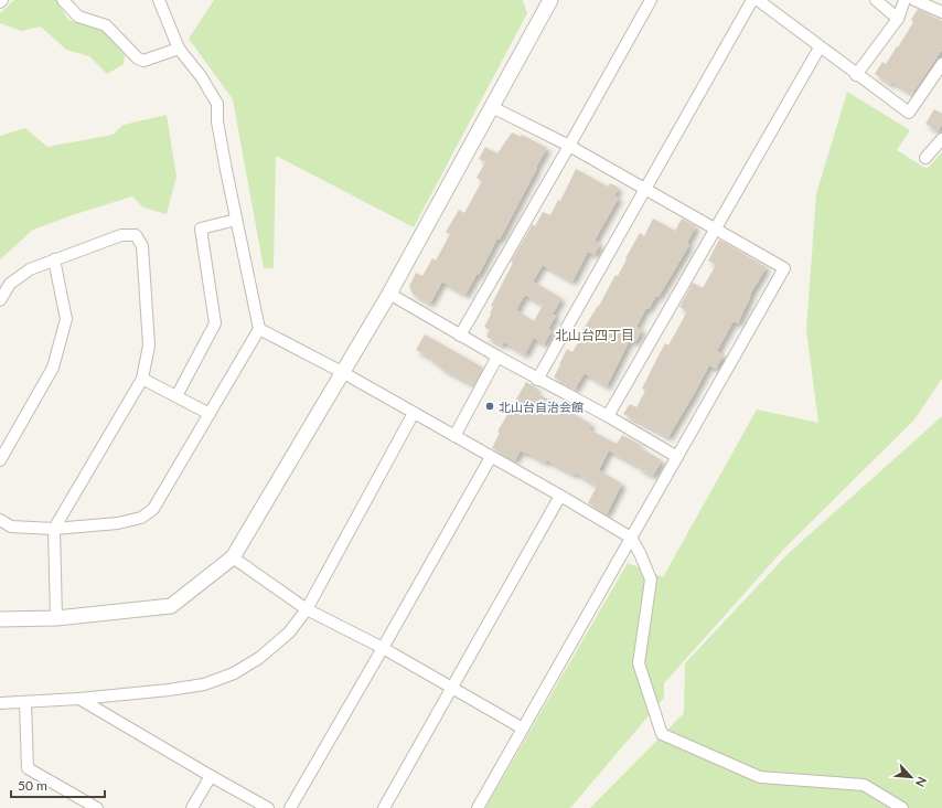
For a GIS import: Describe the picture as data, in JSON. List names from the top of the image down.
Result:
{
  "districts": ["北山台四丁目"],
  "places": ["北山台自治会館"],
  "scale_bar": "50 m",
  "north": "bottom right"
}
